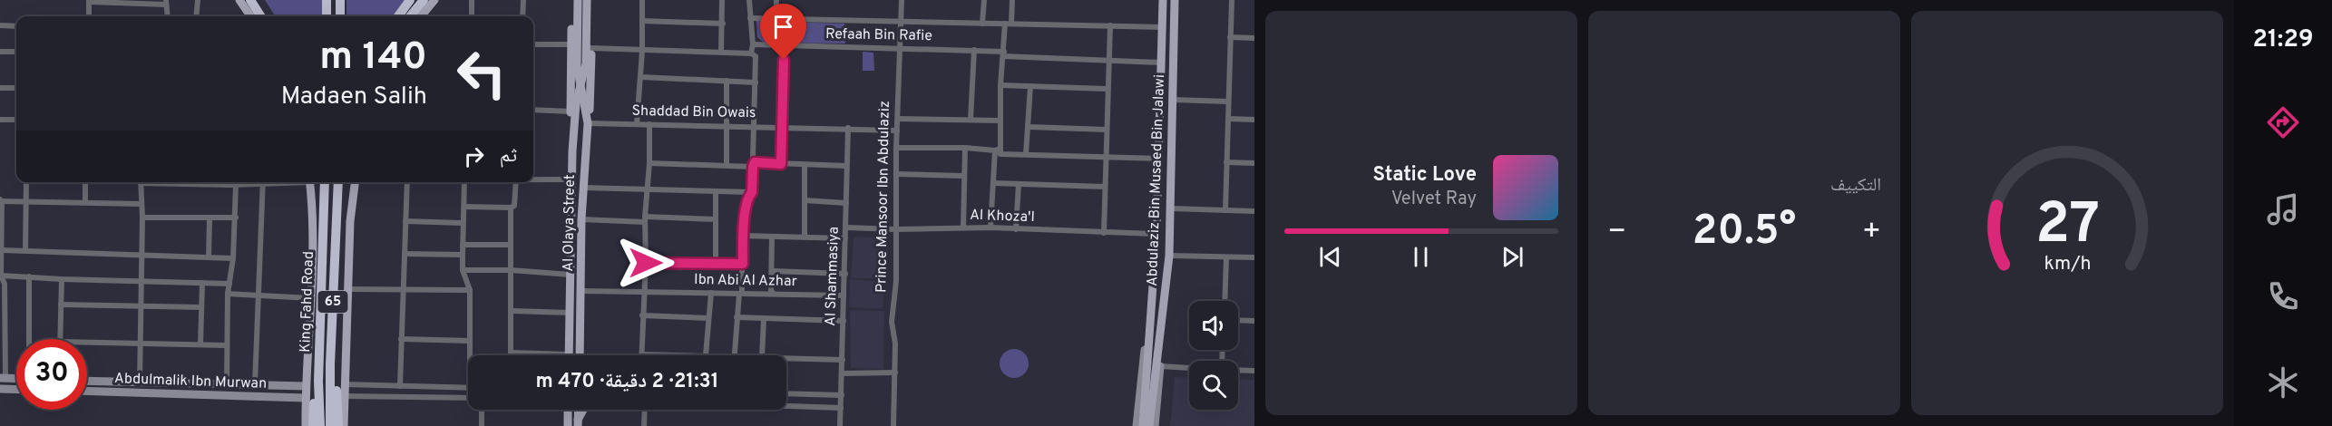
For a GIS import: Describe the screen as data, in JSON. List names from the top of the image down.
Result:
{
  "streets": {
    "highway": ["King Fahd Road", "65"],
    "main road": ["Abdulaziz Bin Musaed Bin Jalawi", "Al Olaya Street"],
    "street": [
      "Refaah Bin Rafie",
      "Shaddad Bin Owais",
      "Prince Mansoor Ibn Abdulaziz",
      "Al Khoza'I",
      "Al Shammasiya",
      "Ibn Abi Al Azhar",
      "Abdulmalik Ibn Murwan"
    ]
  },
  "crossings": [
    ["Refaah Bin Rafie", "Abdulaziz Bin Musaed Bin Jalawi"],
    ["Refaah Bin Rafie", "Prince Mansoor Ibn Abdulaziz"],
    ["Shaddad Bin Owais", "Prince Mansoor Ibn Abdulaziz"],
    ["Shaddad Bin Owais", "Al Olaya Street"],
    ["Shaddad Bin Owais", "Al Shammasiya"],
    ["Abdulaziz Bin Musaed Bin Jalawi", "Al Khoza'I"],
    ["Prince Mansoor Ibn Abdulaziz", "Al Khoza'I"],
    ["Al Khoza'I", "Al Shammasiya"],
    ["Al Olaya Street", "Ibn Abi Al Azhar"],
    ["Al Shammasiya", "Ibn Abi Al Azhar"]
  ],
  "page": {
    "tabs": "21:29",
    "tile": "التكييف",
    "turn": ["140 m", "Madaen Salih"],
    "then": "ثم",
    "song": ["Static Love", "Velvet Ray"],
    "heat": ["−", "20.5°", "+"],
    "limit": "30",
    "trip": "21:31 · 2 دقيقة · 470 m",
    "gauge": ["27", "km/h"]
  }
}
